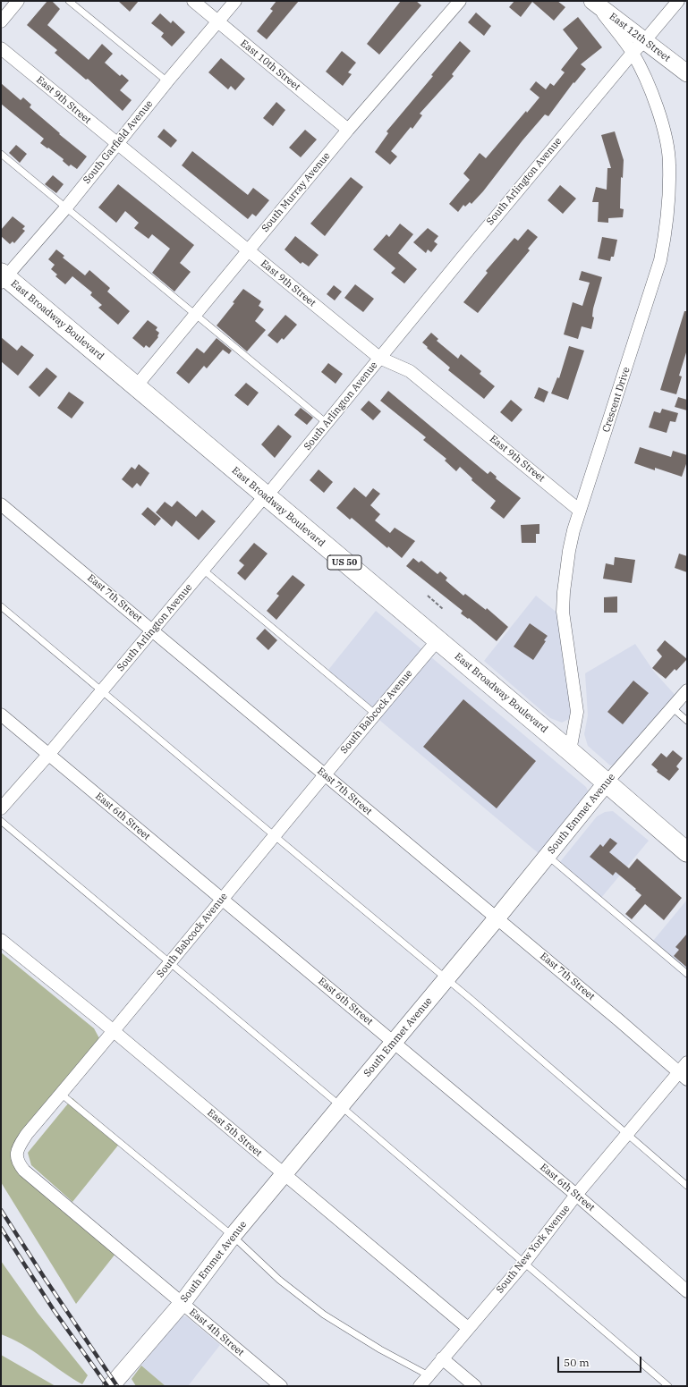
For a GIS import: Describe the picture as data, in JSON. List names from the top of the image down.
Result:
{
  "streets": {
    "highway": ["East Broadway Boulevard", "US 50"],
    "street": [
      "East 12th Street",
      "East 10th Street",
      "East 9th Street",
      "South Garfield Avenue",
      "South Arlington Avenue",
      "South Murray Avenue",
      "Crescent Drive",
      "East 7th Street",
      "South Babcock Avenue",
      "South Emmet Avenue",
      "East 6th Street",
      "East 5th Street",
      "South New York Avenue",
      "East 4th Street"
    ]
  },
  "crossings": [
    ["East 12th Street", "South Arlington Avenue"],
    ["East 12th Street", "Crescent Drive"],
    ["East 10th Street", "South Garfield Avenue"],
    ["East 10th Street", "South Murray Avenue"],
    ["East 9th Street", "South Garfield Avenue"],
    ["East 9th Street", "South Arlington Avenue"],
    ["East 9th Street", "South Murray Avenue"],
    ["East 9th Street", "Crescent Drive"],
    ["South Garfield Avenue", "East Broadway Boulevard"],
    ["South Arlington Avenue", "East Broadway Boulevard"],
    ["South Arlington Avenue", "Crescent Drive"],
    ["South Arlington Avenue", "East 7th Street"],
    ["South Arlington Avenue", "East 6th Street"],
    ["South Murray Avenue", "East Broadway Boulevard"],
    ["East Broadway Boulevard", "Crescent Drive"],
    ["East Broadway Boulevard", "South Babcock Avenue"],
    ["East Broadway Boulevard", "South Emmet Avenue"],
    ["East 7th Street", "South Babcock Avenue"],
    ["East 7th Street", "South Emmet Avenue"],
    ["East 7th Street", "South New York Avenue"],
    ["South Babcock Avenue", "East 6th Street"],
    ["South Babcock Avenue", "East 5th Street"],
    ["South Babcock Avenue", "East 4th Street"],
    ["South Emmet Avenue", "East 6th Street"],
    ["South Emmet Avenue", "East 5th Street"],
    ["South Emmet Avenue", "East 4th Street"],
    ["East 6th Street", "South New York Avenue"],
    ["East 5th Street", "South New York Avenue"]
  ],
  "scale_bar": "50 m"
}
